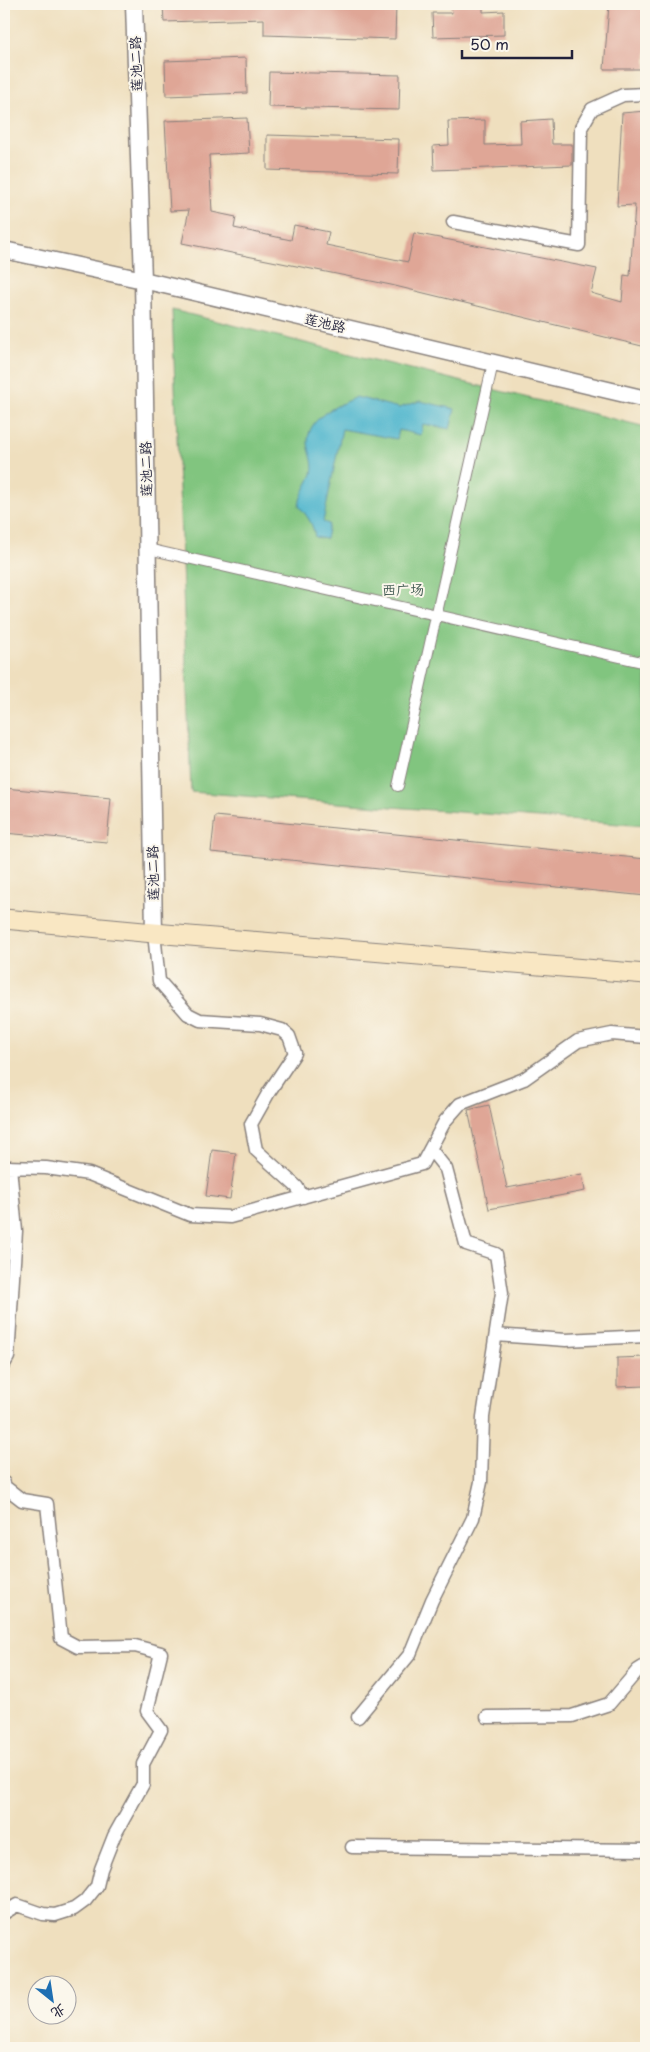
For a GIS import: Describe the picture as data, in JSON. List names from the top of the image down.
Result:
{
  "streets": {
    "street": ["莲池二路", "莲池路"]
  },
  "crossings": [
    ["莲池二路", "莲池路"]
  ],
  "parks": ["西广场"],
  "scale_bar": "50 m",
  "north": "bottom right"
}
